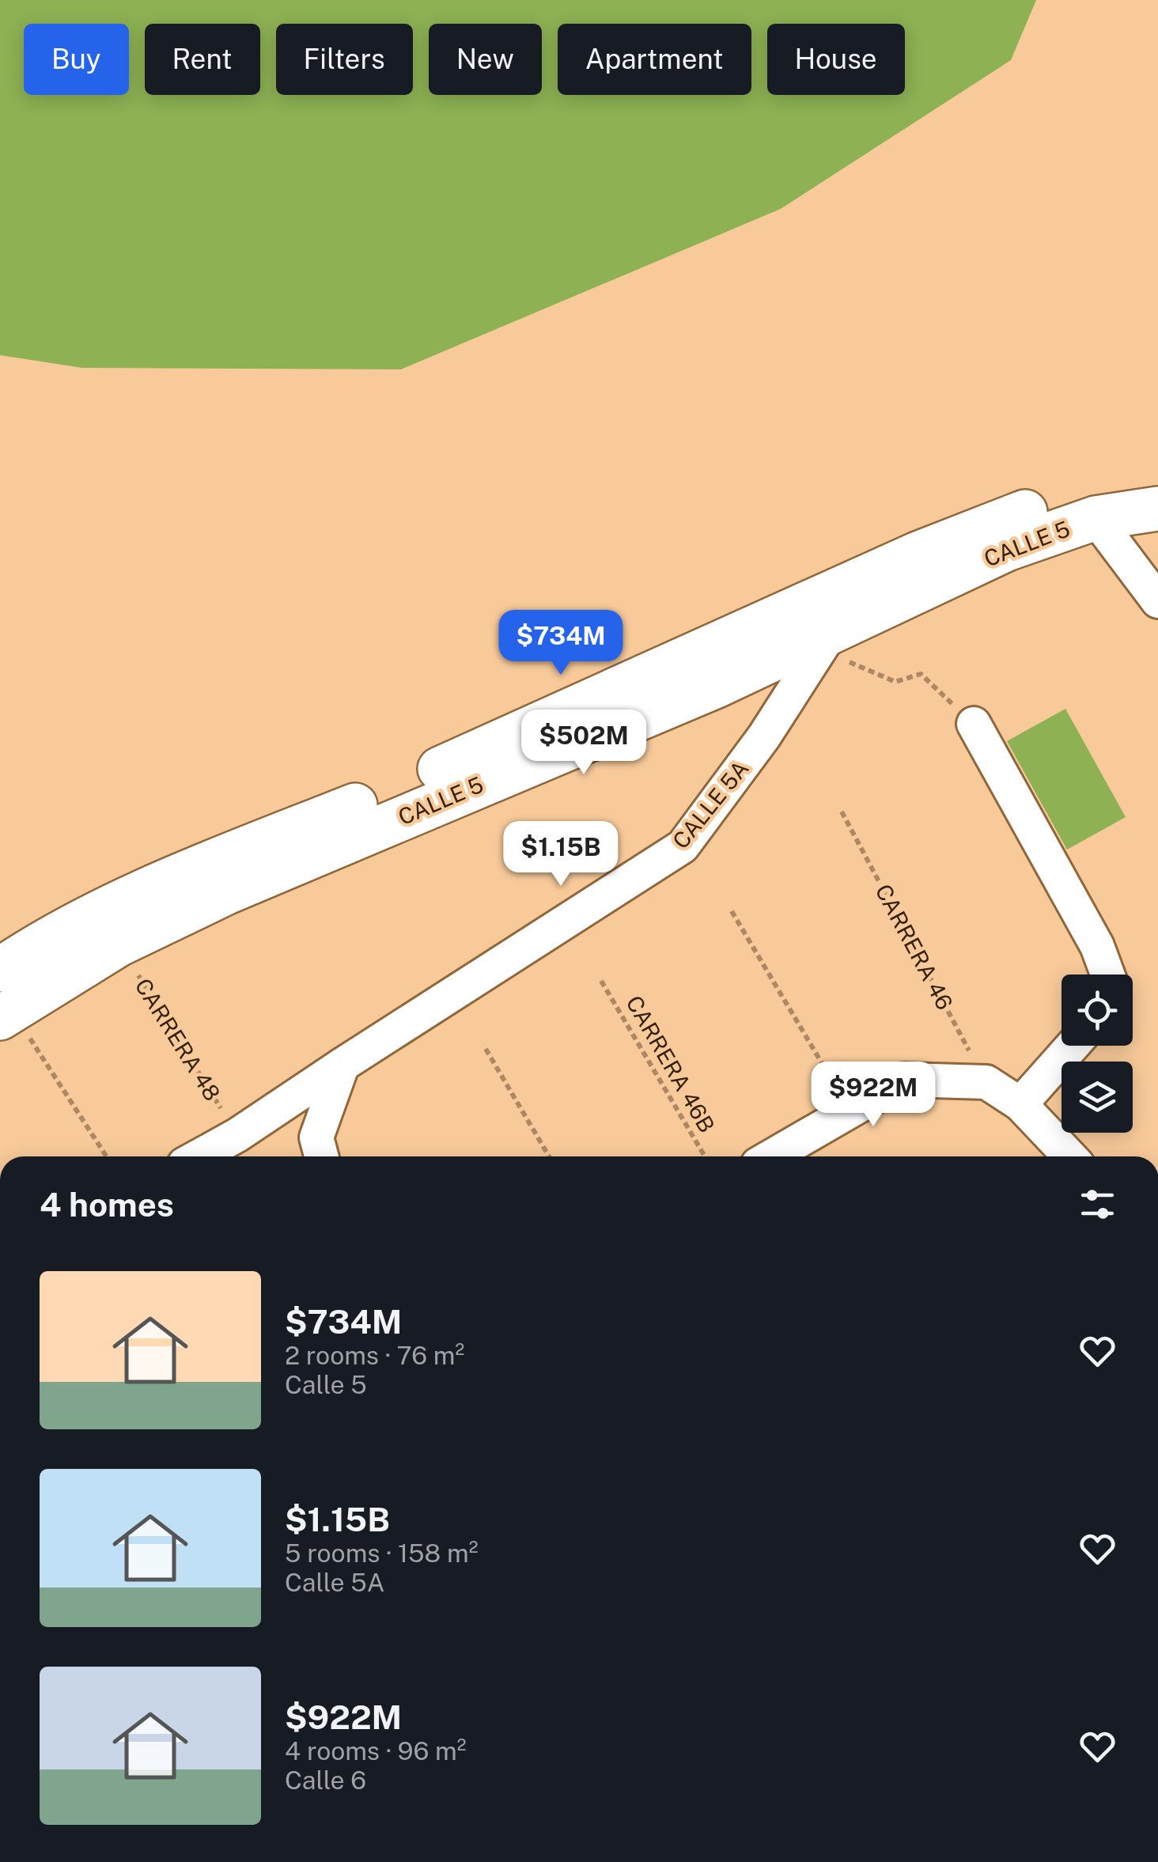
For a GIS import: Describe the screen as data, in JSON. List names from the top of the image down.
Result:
{
  "streets": {
    "main road": ["CALLE 5"],
    "street": ["CALLE 5A"],
    "path": ["CARRERA 46", "CARRERA 48", "CARRERA 46B"]
  },
  "crossings": [
    ["CALLE 5", "CALLE 5A"],
    ["CALLE 5", "CARRERA 48"],
    ["CALLE 5A", "CARRERA 48"]
  ],
  "page": {
    "chip": [
      "Buy",
      "Rent",
      "Filters",
      "New",
      "Apartment",
      "House"
    ],
    "price": [
      "$734M",
      "$502M",
      "$1.15B",
      "$922M"
    ],
    "heading": "4 homes",
    "list": [
      {
        "name": "$734M",
        "note": "2 rooms · 76 m² · Calle 5"
      },
      {
        "name": "$1.15B",
        "note": "5 rooms · 158 m² · Calle 5A"
      },
      {
        "name": "$922M",
        "note": "4 rooms · 96 m² · Calle 6"
      }
    ]
  }
}
